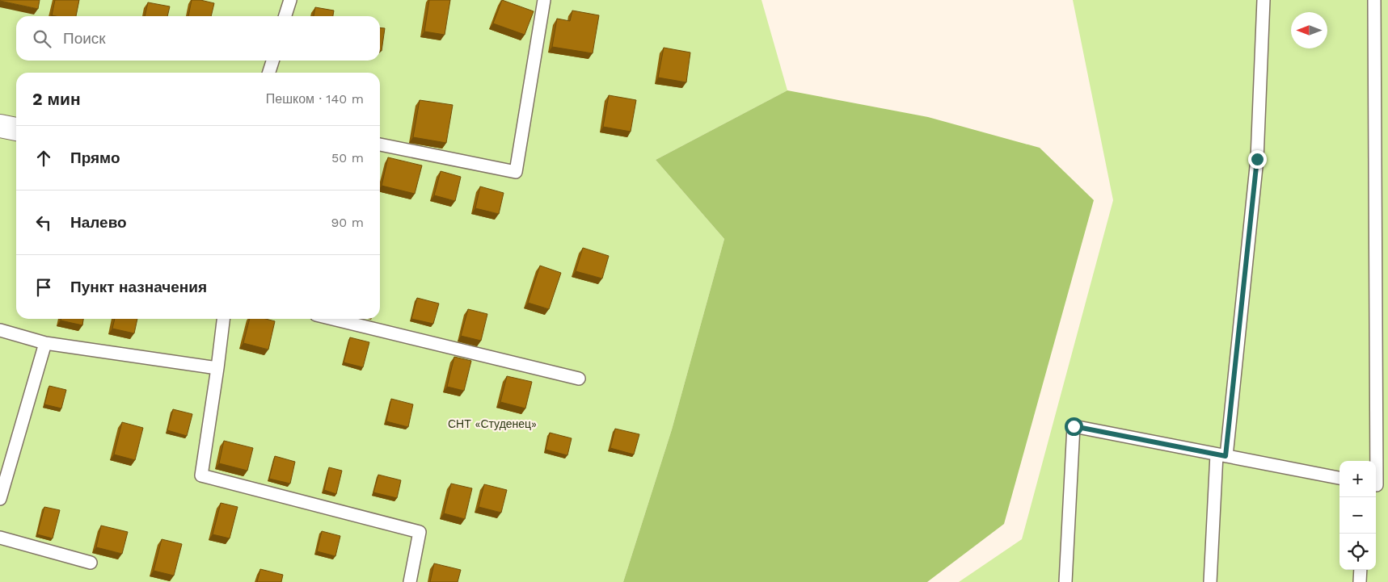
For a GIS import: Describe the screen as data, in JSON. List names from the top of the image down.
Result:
{
  "parks": ["СНТ «Студенец»"],
  "north": "left",
  "page": {
    "search": "Поиск",
    "heading": ["2 мин", "Пешком · 140 m"],
    "list": [
      ["Прямо", "50 m"],
      ["Налево", "90 m"],
      "Пункт назначения"
    ],
    "map_buttons": ["+", "−"]
  }
}
